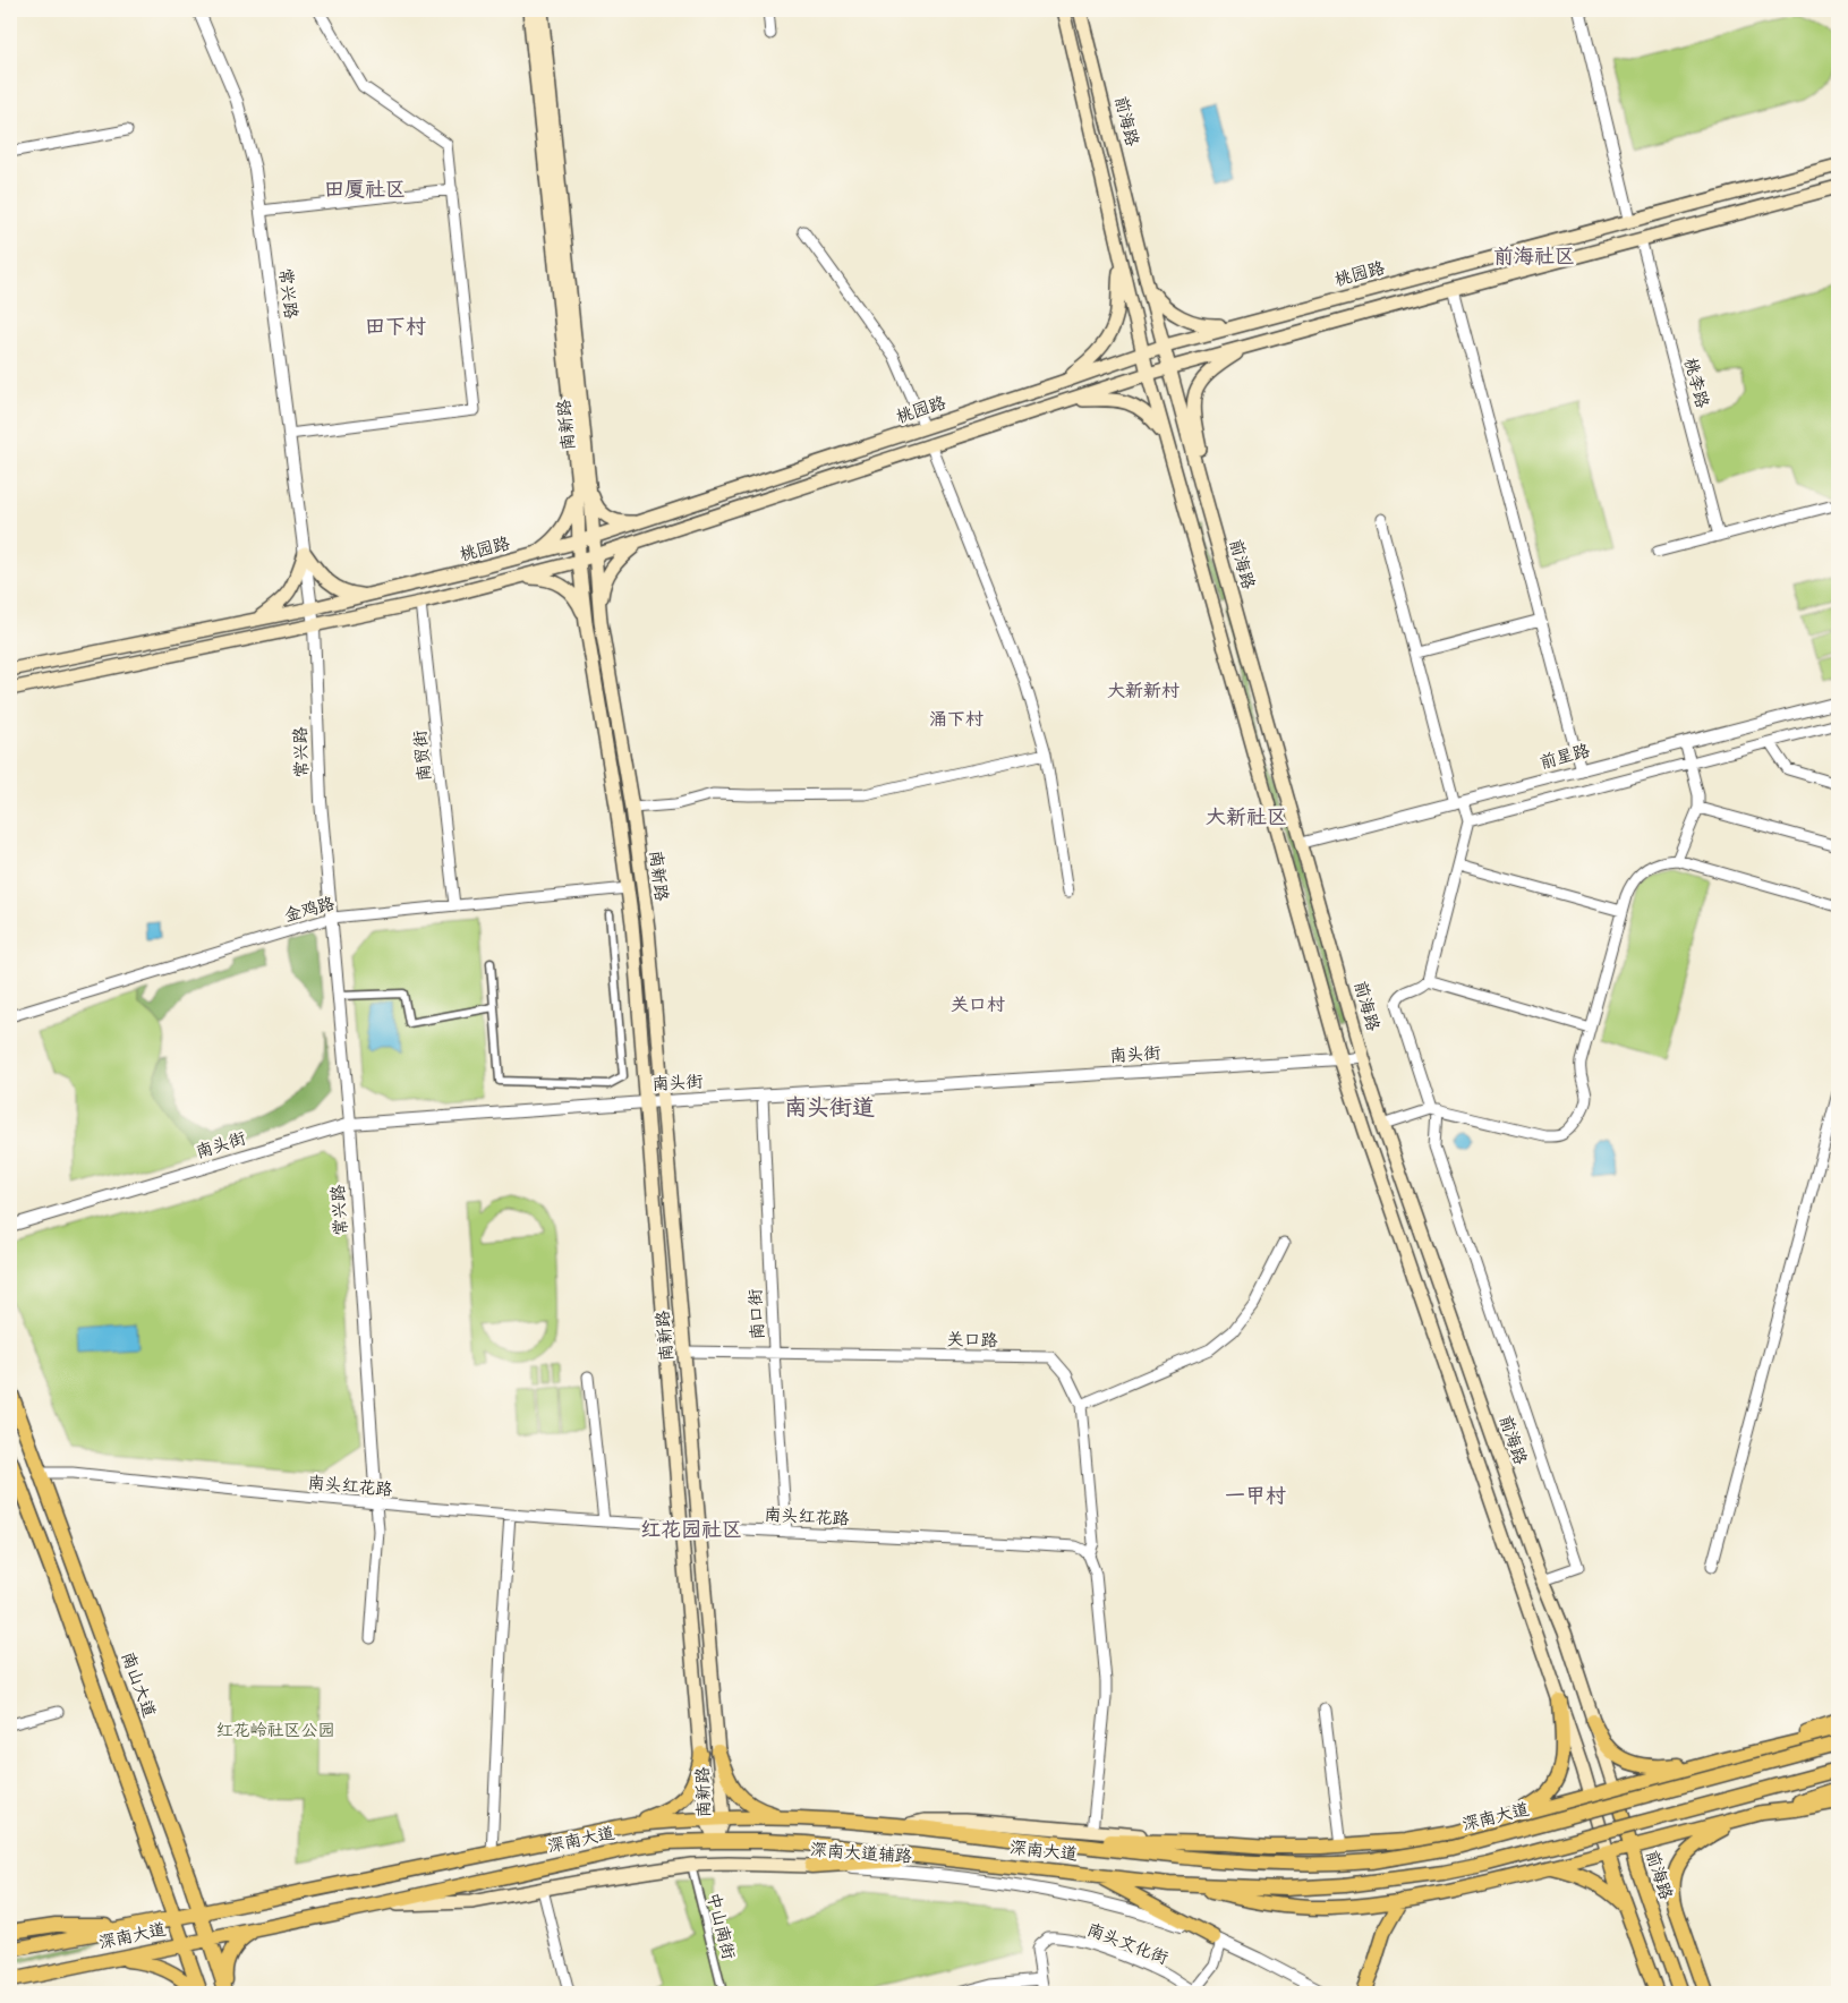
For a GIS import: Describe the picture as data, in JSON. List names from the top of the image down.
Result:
{
  "streets": {
    "main road": [
      "前海路",
      "桃园路",
      "南新路",
      "南山大道",
      "深南大道",
      "深南大道辅路"
    ],
    "street": [
      "常兴路",
      "桃李路",
      "南贸街",
      "前星路",
      "金鸡路",
      "南头街",
      "南口街",
      "关口路",
      "南头红花路",
      "中山南街",
      "南头文化街"
    ]
  },
  "crossings": [
    ["前海路", "桃园路"],
    ["前海路", "前星路"],
    ["前海路", "南头街"],
    ["前海路", "深南大道"],
    ["桃园路", "常兴路"],
    ["桃园路", "桃李路"],
    ["桃园路", "南新路"],
    ["桃园路", "南贸街"],
    ["常兴路", "金鸡路"],
    ["常兴路", "南头街"],
    ["常兴路", "南头红花路"],
    ["南新路", "金鸡路"],
    ["南新路", "南头街"],
    ["南新路", "关口路"],
    ["南新路", "南头红花路"],
    ["南新路", "深南大道"],
    ["南贸街", "金鸡路"],
    ["南头街", "南口街"],
    ["南口街", "关口路"],
    ["南口街", "南头红花路"],
    ["关口路", "南头红花路"],
    ["南头红花路", "南山大道"],
    ["南山大道", "深南大道"],
    ["深南大道", "深南大道辅路"],
    ["深南大道辅路", "中山南街"],
    ["深南大道辅路", "南头文化街"]
  ],
  "districts": [
    "田厦社区",
    "前海社区",
    "田下村",
    "大新新村",
    "涌下村",
    "大新社区",
    "关口村",
    "南头街道",
    "一甲村",
    "红花园社区"
  ],
  "parks": ["红花岭社区公园"]
}
